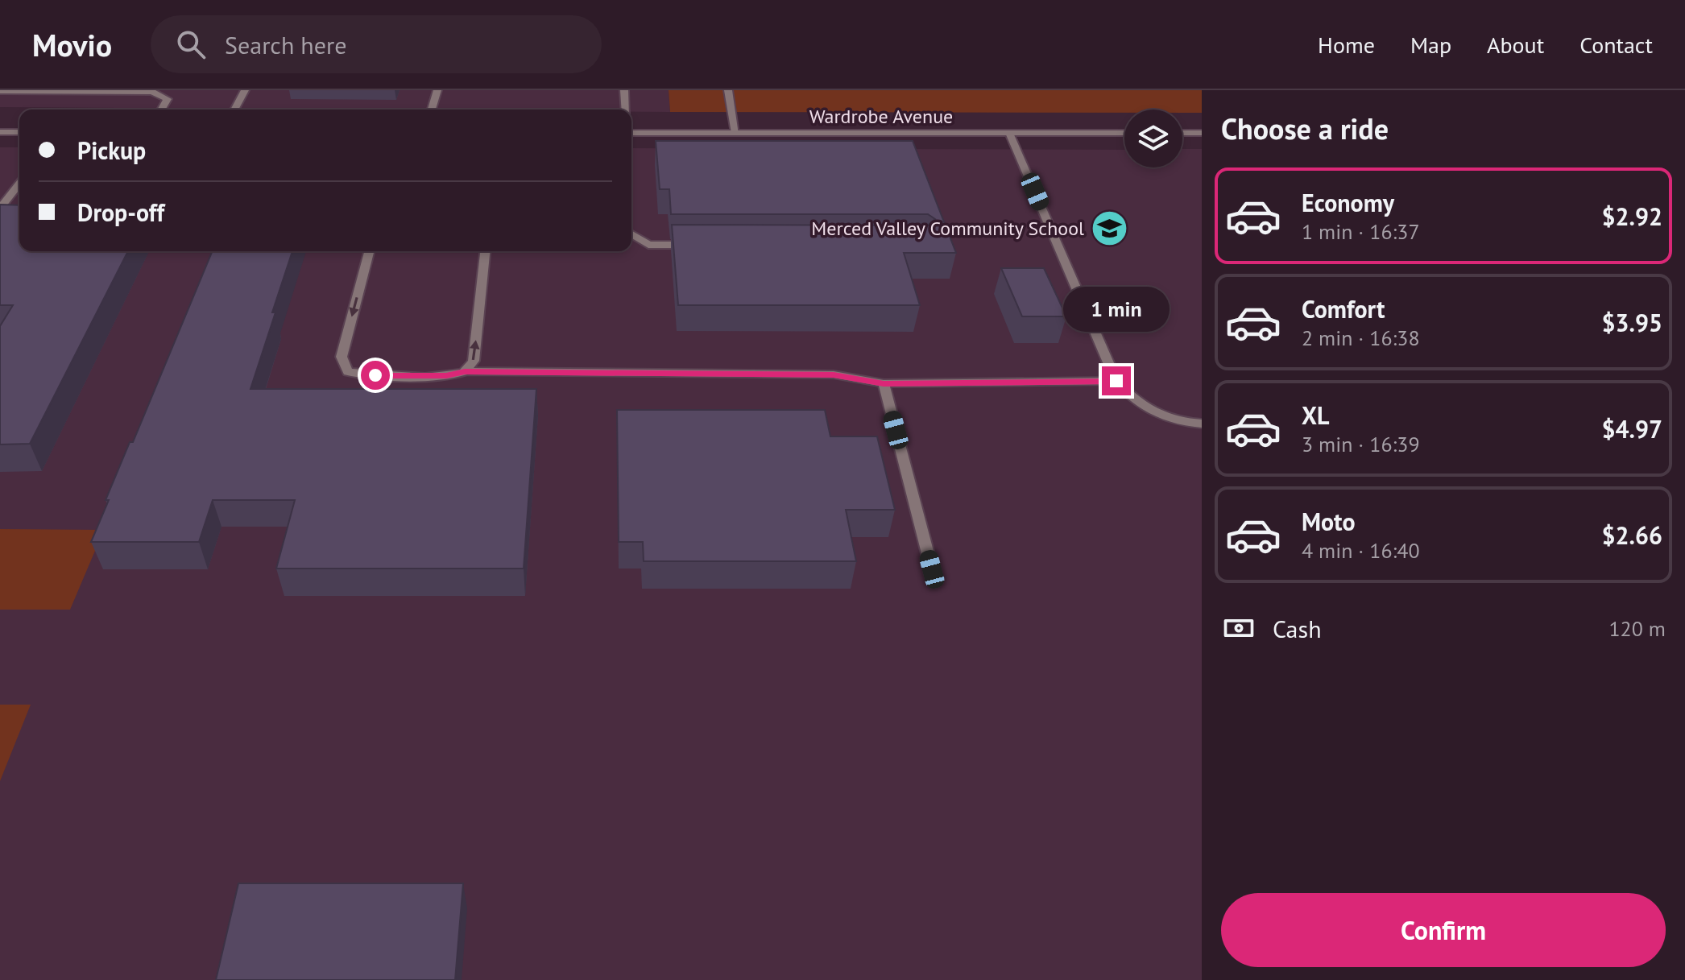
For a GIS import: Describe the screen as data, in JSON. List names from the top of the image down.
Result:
{
  "streets": {
    "street": ["Wardrobe Avenue"]
  },
  "places": {
    "school or university": ["Merced Valley Community School"]
  },
  "page": {
    "header": "Movio",
    "search": "Search here",
    "nav": [
      "Home",
      "Map",
      "About",
      "Contact"
    ],
    "heading": "Choose a ride",
    "banner": ["Pickup", "Drop-off"],
    "list": [
      {
        "name": "Economy",
        "note": "1 min · 16:37",
        "value": "$2.92"
      },
      {
        "name": "Comfort",
        "note": "2 min · 16:38",
        "value": "$3.95"
      },
      {
        "name": "XL",
        "note": "3 min · 16:39",
        "value": "$4.97"
      },
      {
        "name": "Moto",
        "note": "4 min · 16:40",
        "value": "$2.66"
      }
    ],
    "bubble": "1 min",
    "pay": ["Cash", "120 m"],
    "buttons": "Confirm"
  }
}
